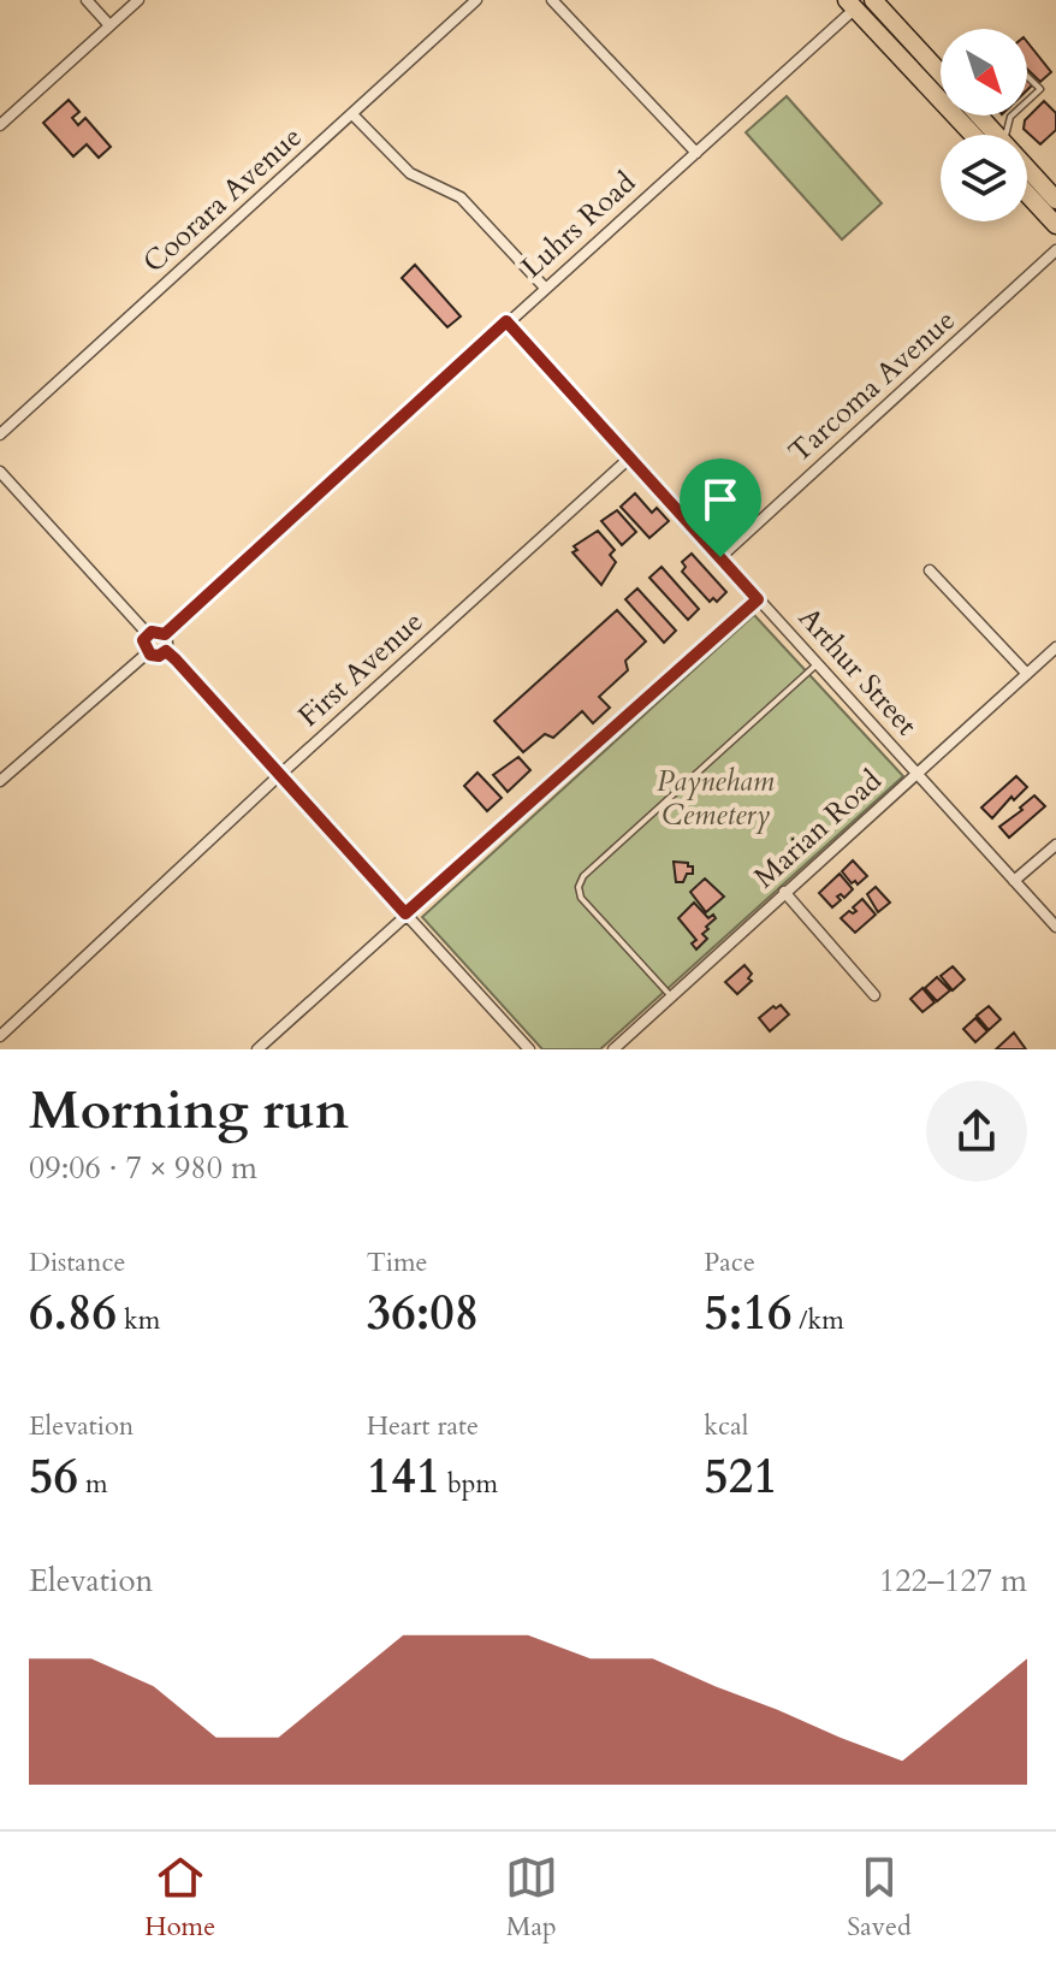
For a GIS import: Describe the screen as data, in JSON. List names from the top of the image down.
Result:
{
  "streets": {
    "street": [
      "Coorara Avenue",
      "Luhrs Road",
      "Tarcoma Avenue",
      "First Avenue",
      "Arthur Street",
      "Marian Road"
    ]
  },
  "crossings": [
    ["Luhrs Road", "Arthur Street"],
    ["Tarcoma Avenue", "Arthur Street"],
    ["First Avenue", "Arthur Street"],
    ["Arthur Street", "Marian Road"]
  ],
  "parks": ["Payneham Cemetery"],
  "north": "bottom right",
  "page": {
    "heading": ["Morning run", "09:06 · 7 × 980 m"],
    "stats": [
      ["Distance", "6.86 km"],
      ["Time", "36:08"],
      ["Pace", "5:16 /km"],
      ["Elevation", "56 m"],
      ["Heart rate", "141 bpm"],
      ["kcal", "521"]
    ],
    "chart": ["Elevation", "122–127 m"],
    "tabs": ["Home", "Map", "Saved"]
  }
}
